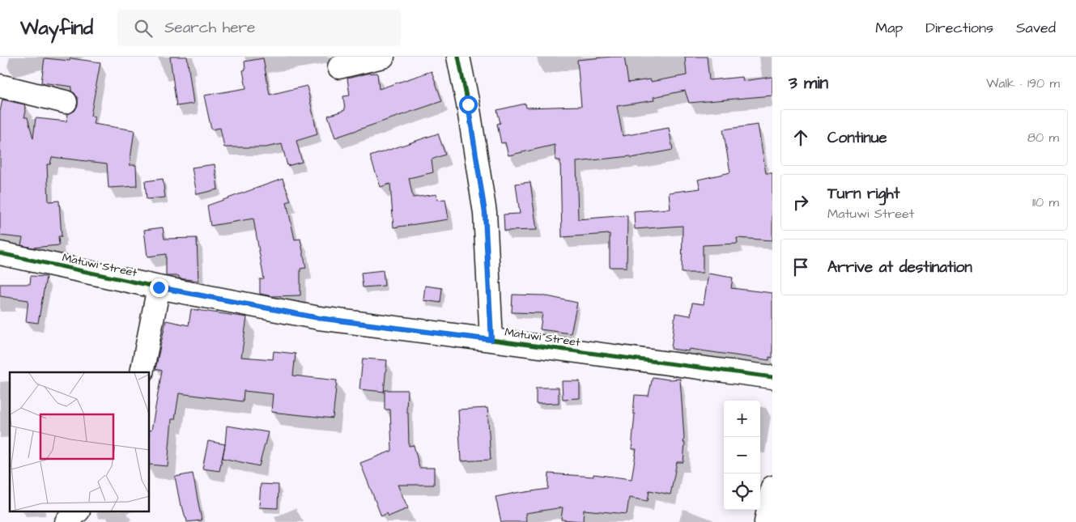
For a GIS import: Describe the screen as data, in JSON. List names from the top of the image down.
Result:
{
  "streets": {
    "street": ["Matuwi Street"]
  },
  "page": {
    "header": "Wayfind",
    "search": "Search here",
    "nav": ["Map", "Directions", "Saved"],
    "heading": ["3 min", "Walk · 190 m"],
    "list": [
      ["Continue", "80 m"],
      ["Turn right", "Matuwi Street", "110 m"],
      "Arrive at destination"
    ],
    "map_buttons": ["+", "−"]
  }
}
